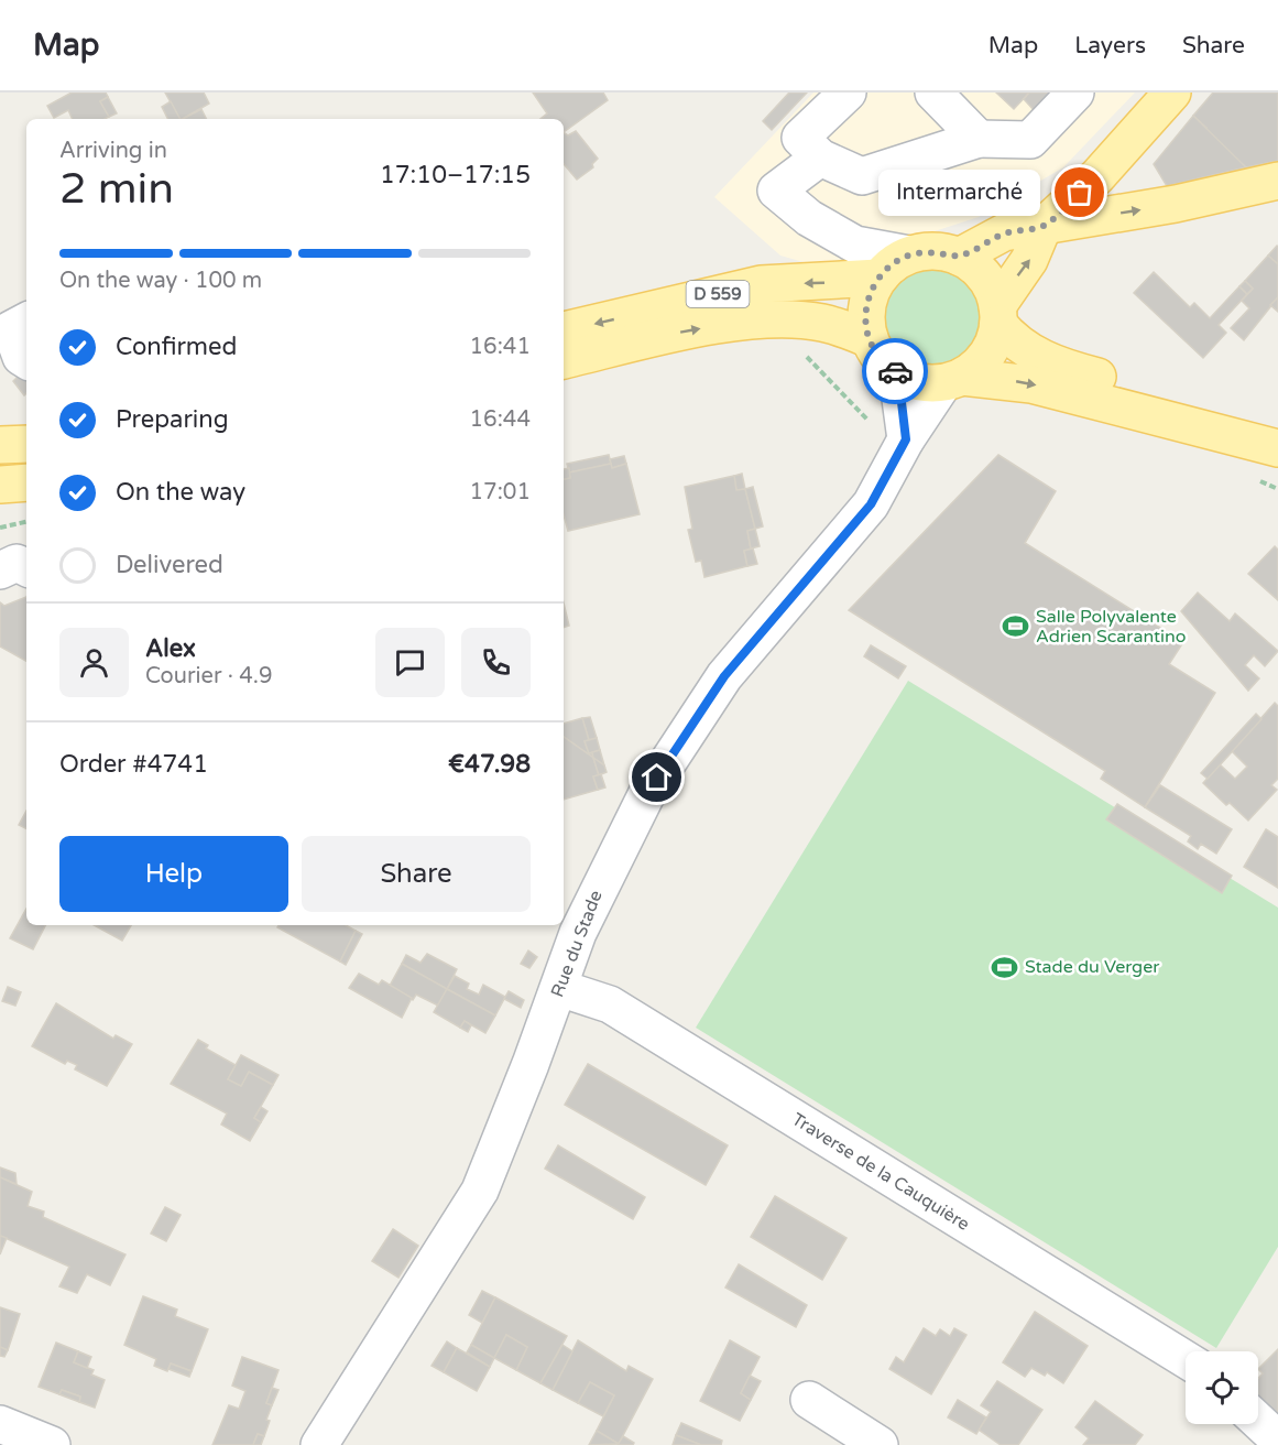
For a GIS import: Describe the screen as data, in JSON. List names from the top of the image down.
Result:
{
  "streets": {
    "main road": ["D 559"],
    "street": ["Rue du Stade", "Traverse de la Cauquière"]
  },
  "crossings": [
    ["D 559", "Rue du Stade"],
    ["Rue du Stade", "Traverse de la Cauquière"]
  ],
  "places": {
    "other": ["Intermarché"],
    "sports": ["Salle Polyvalente Adrien Scarantino", "Stade du Verger"]
  },
  "page": {
    "header": "Map",
    "nav": ["Map", "Layers", "Share"],
    "heading": ["2 min", "Arriving in", "17:10–17:15"],
    "panel": [
      "Alex",
      "Courier · 4.9",
      "Order #4741",
      "€47.98"
    ],
    "bubble": "Intermarché",
    "bar": "On the way · 100 m",
    "list": [
      ["Confirmed", "16:41"],
      ["Preparing", "16:44"],
      ["On the way", "17:01"],
      "Delivered"
    ],
    "buttons": ["Help", "Share"]
  }
}
